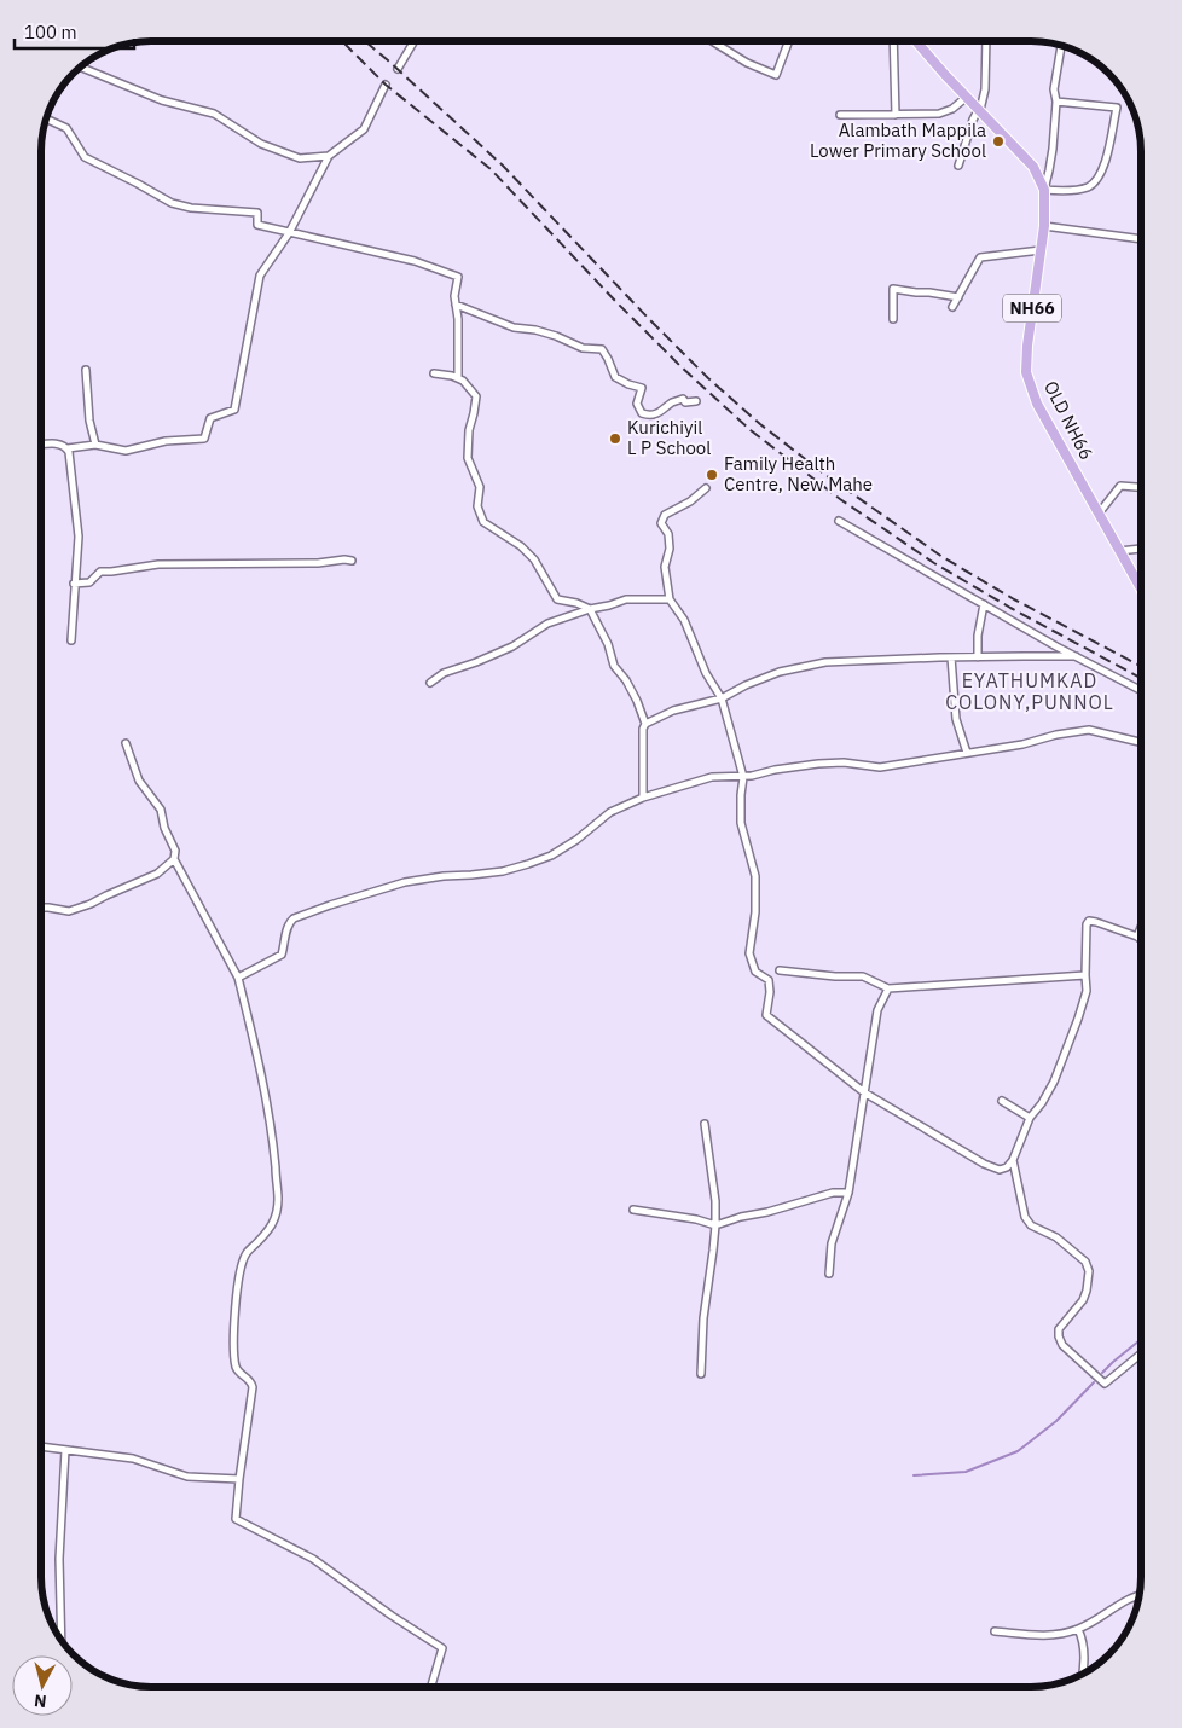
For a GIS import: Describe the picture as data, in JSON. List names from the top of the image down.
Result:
{
  "streets": {
    "main road": ["NH66", "OLD NH66"]
  },
  "districts": ["EYATHUMKAD COLONY,PUNNOL"],
  "places": ["Alambath Mappila Lower Primary School", "Kurichiyil L P School", "Family Health Centre, New Mahe"],
  "scale_bar": "100 m",
  "north": "bottom"
}
